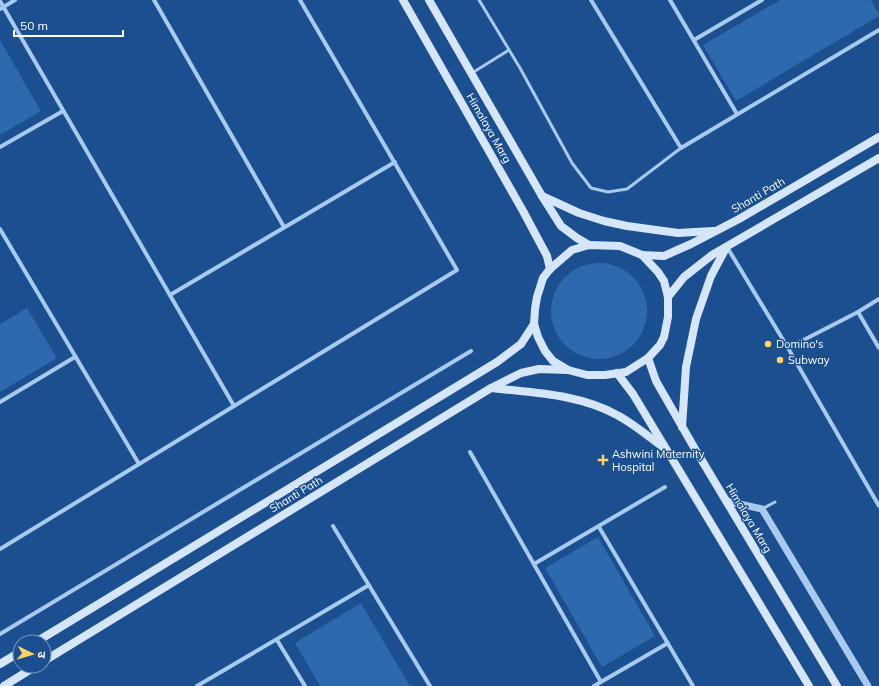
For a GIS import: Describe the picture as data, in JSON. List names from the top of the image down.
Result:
{
  "streets": {
    "main road": ["Himalaya Marg", "Shanti Path"]
  },
  "crossings": [
    ["Himalaya Marg", "Shanti Path"]
  ],
  "places": {
    "other": ["Domino's", "Subway"],
    "health": ["Ashwini Maternity Hospital"]
  },
  "scale_bar": "50 m",
  "north": "right"
}
